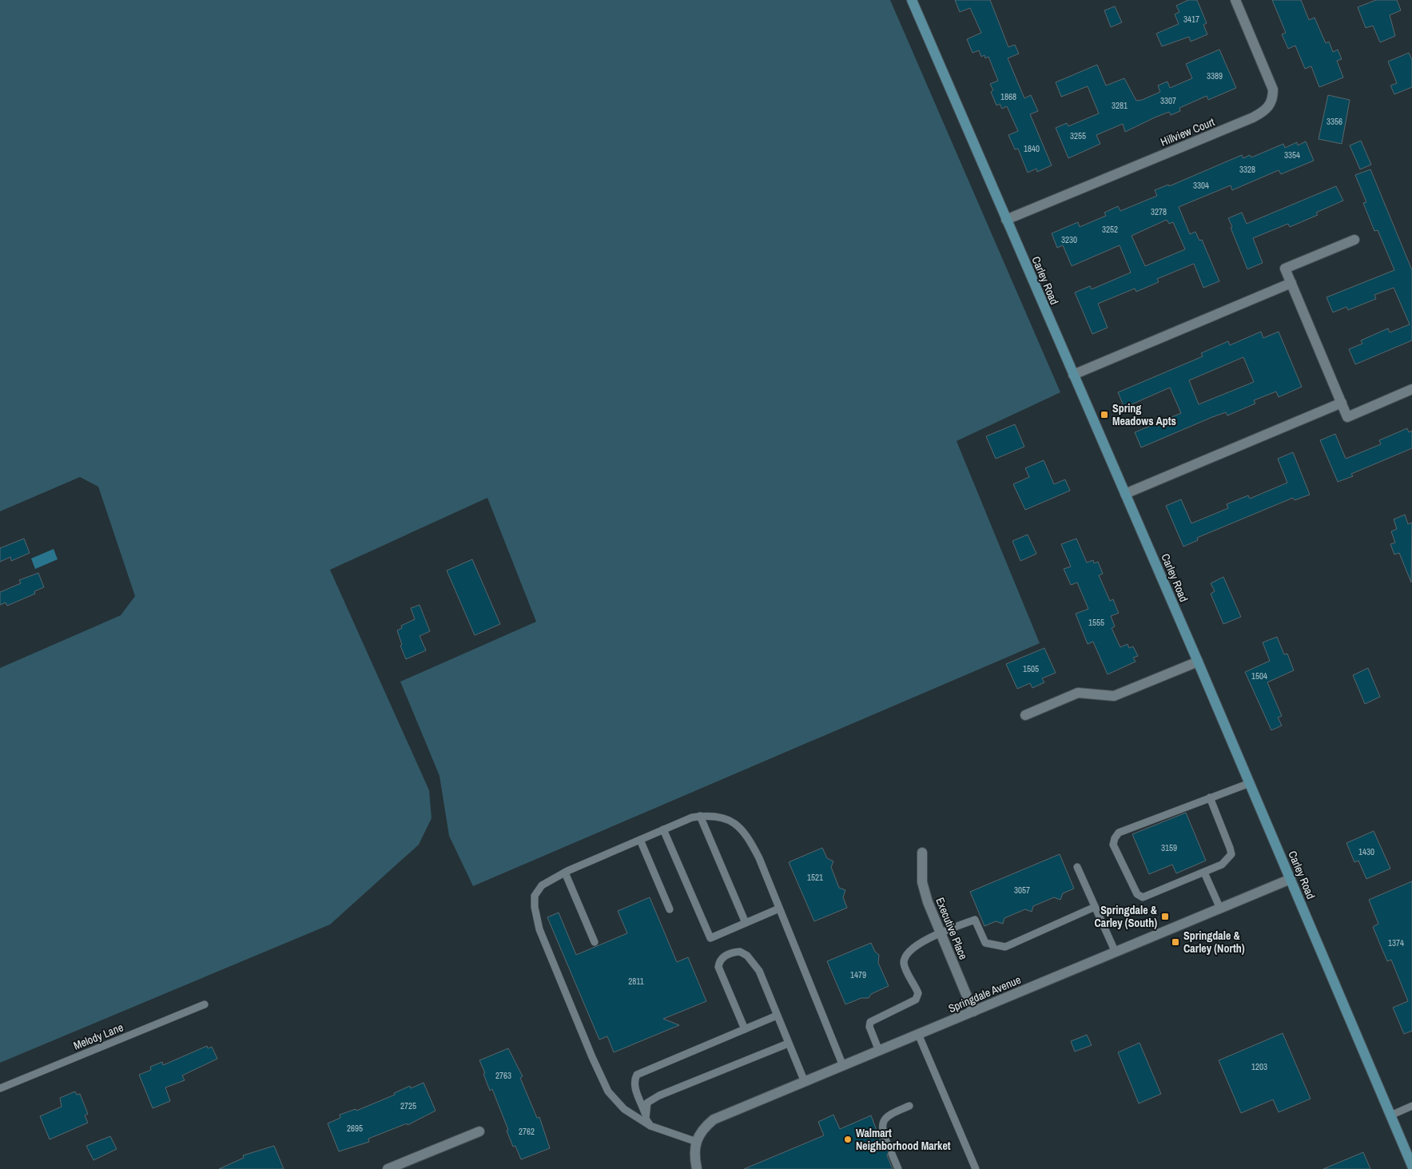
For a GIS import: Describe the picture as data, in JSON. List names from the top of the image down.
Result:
{
  "streets": {
    "street": [
      "Hillview Court",
      "Carley Road",
      "Executive Place",
      "Springdale Avenue"
    ],
    "lane": ["Melody Lane"]
  },
  "crossings": [
    ["Hillview Court", "Carley Road"],
    ["Carley Road", "Springdale Avenue"],
    ["Executive Place", "Springdale Avenue"]
  ],
  "places": {
    "transit": ["Spring Meadows Apts", "Springdale & Carley (South)", "Springdale & Carley (North)"],
    "other": ["Walmart Neighborhood Market"]
  },
  "house_numbers": [
    "3417",
    "3389",
    "1868",
    "3307",
    "3281",
    "3356",
    "3255",
    "1840",
    "3354",
    "3328",
    "3304",
    "3278",
    "3252",
    "3230",
    "1555",
    "1505",
    "1504",
    "3159",
    "1430",
    "1521",
    "3057",
    "1374",
    "1479",
    "2811",
    "1203",
    "2763",
    "2725",
    "2695",
    "2762"
  ]
}
